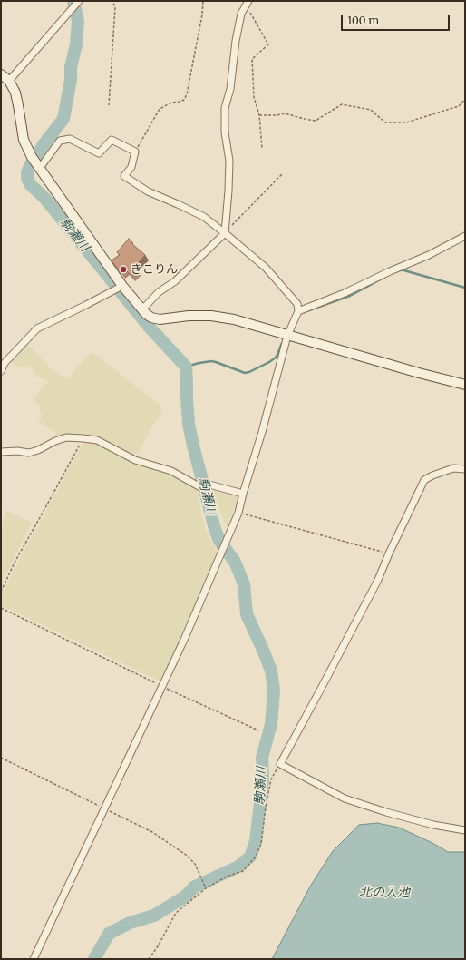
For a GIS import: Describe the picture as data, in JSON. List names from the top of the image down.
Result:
{
  "water": ["駒瀬川", "北の入池"],
  "places": ["きこりん"],
  "scale_bar": "100 m"
}
